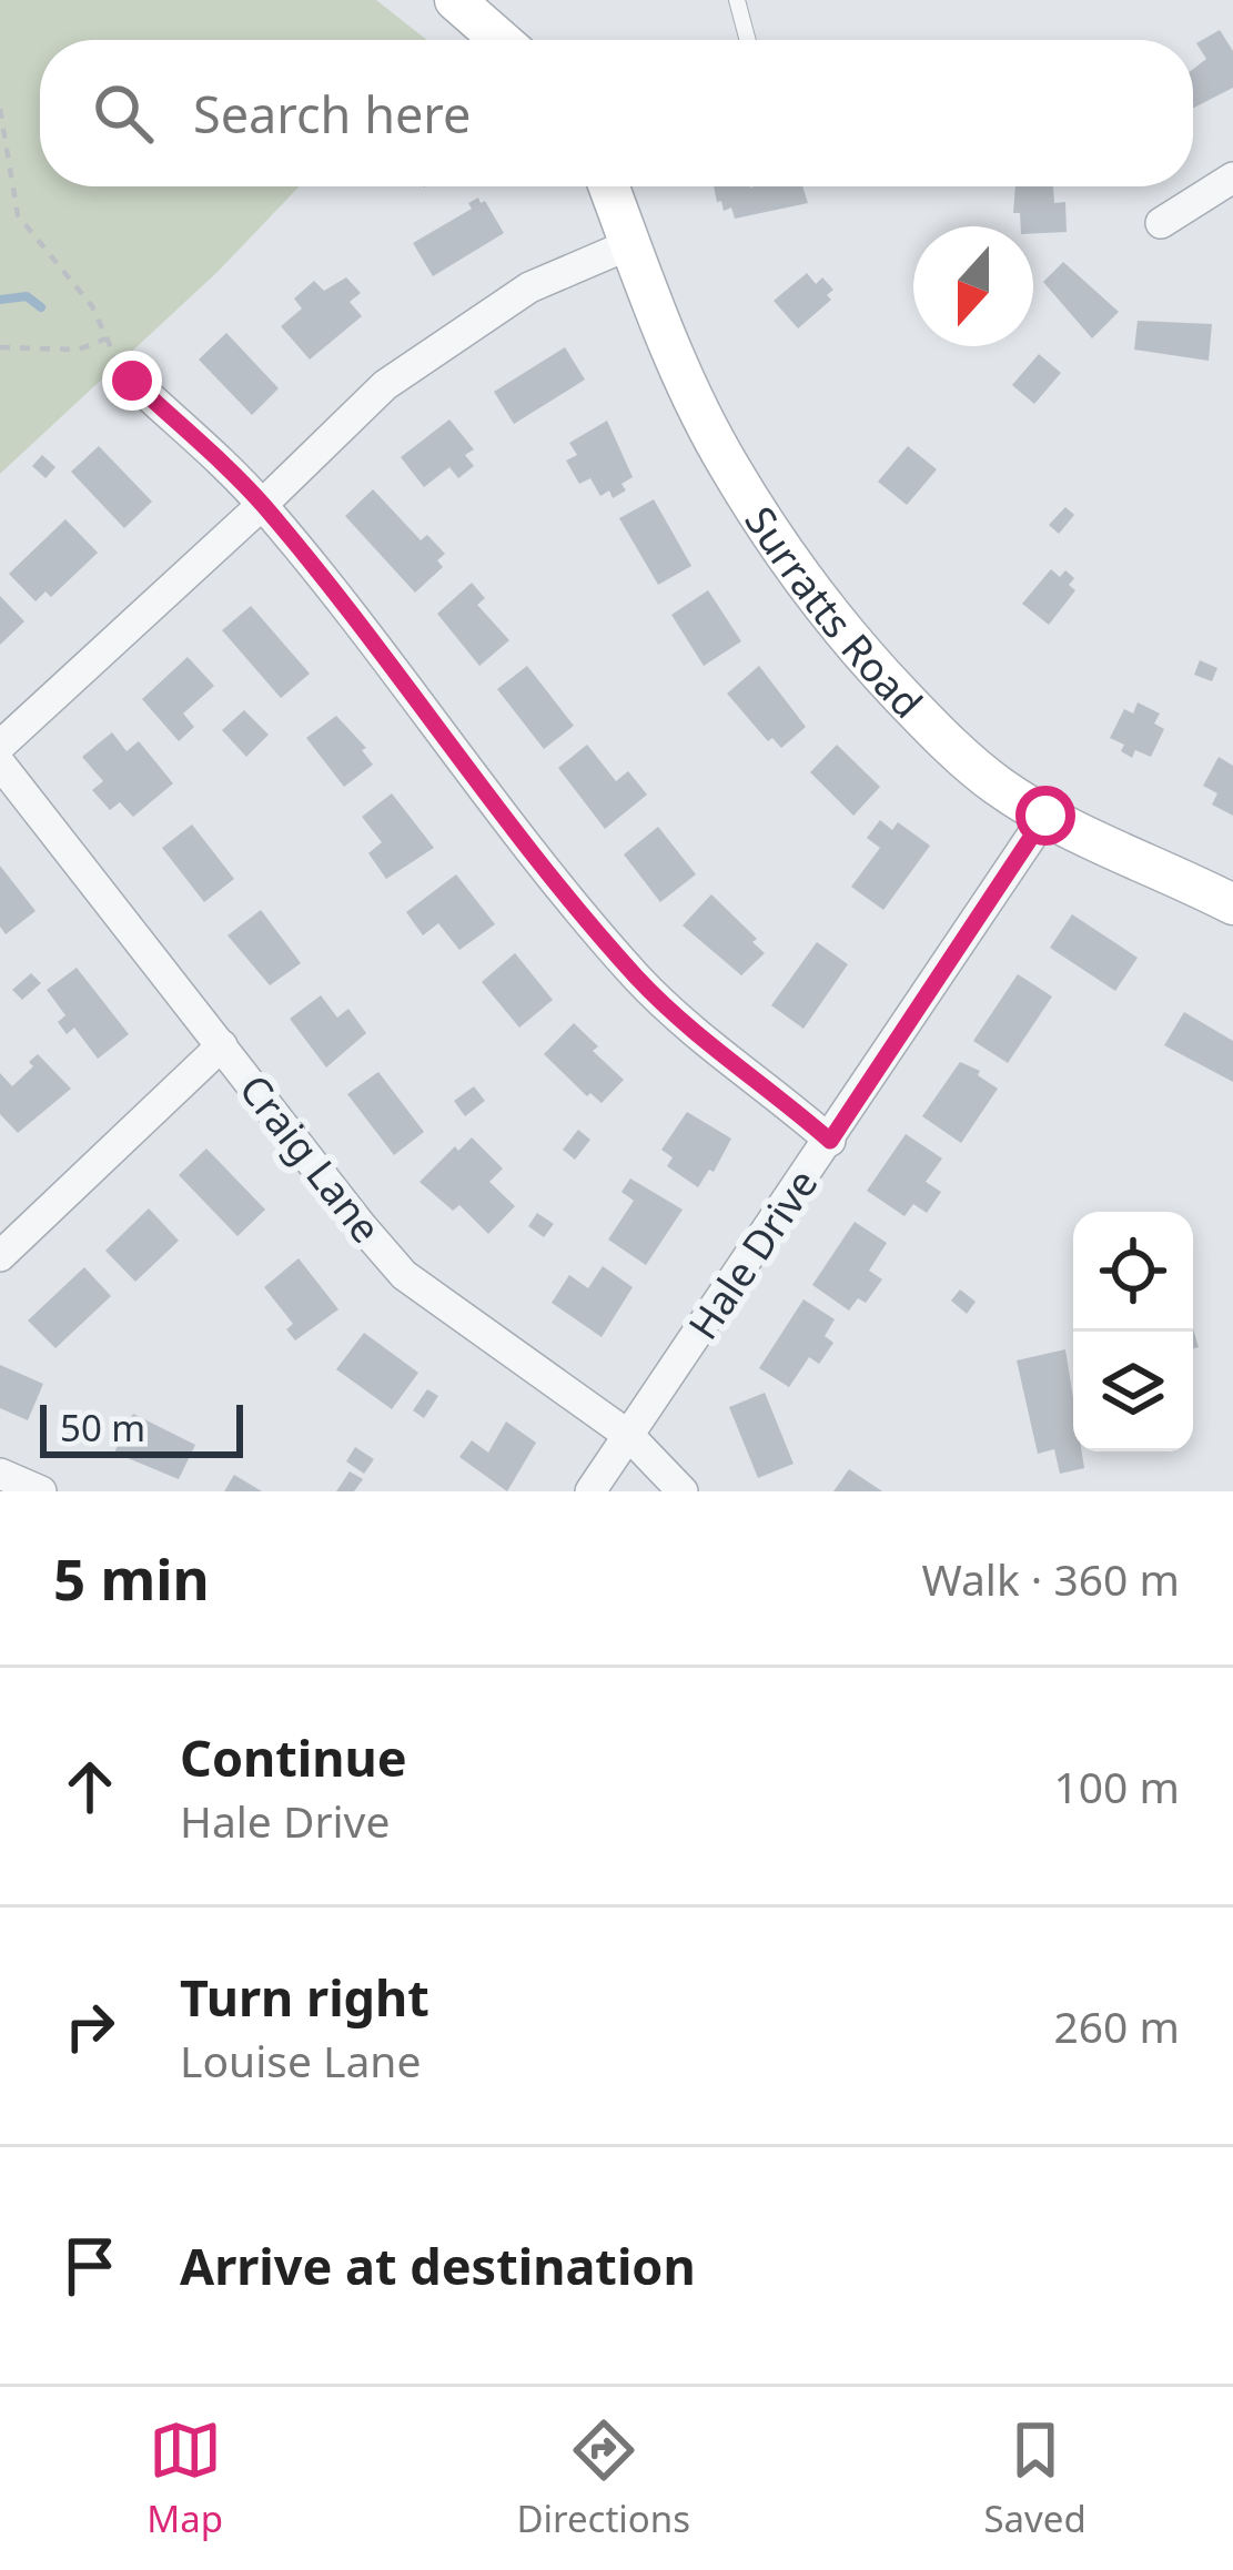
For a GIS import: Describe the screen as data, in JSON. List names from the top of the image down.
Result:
{
  "streets": {
    "main road": ["Surratts Road"],
    "street": ["Craig Lane", "Hale Drive"]
  },
  "crossings": [
    ["Surratts Road", "Hale Drive"],
    ["Craig Lane", "Hale Drive"]
  ],
  "scale_bar": "50 m",
  "north": "bottom",
  "page": {
    "search": "Search here",
    "scale": "50 m",
    "heading": ["5 min", "Walk · 360 m"],
    "list": [
      ["Continue", "Hale Drive", "100 m"],
      ["Turn right", "Louise Lane", "260 m"],
      "Arrive at destination"
    ],
    "nav": ["Map", "Directions", "Saved"]
  }
}
